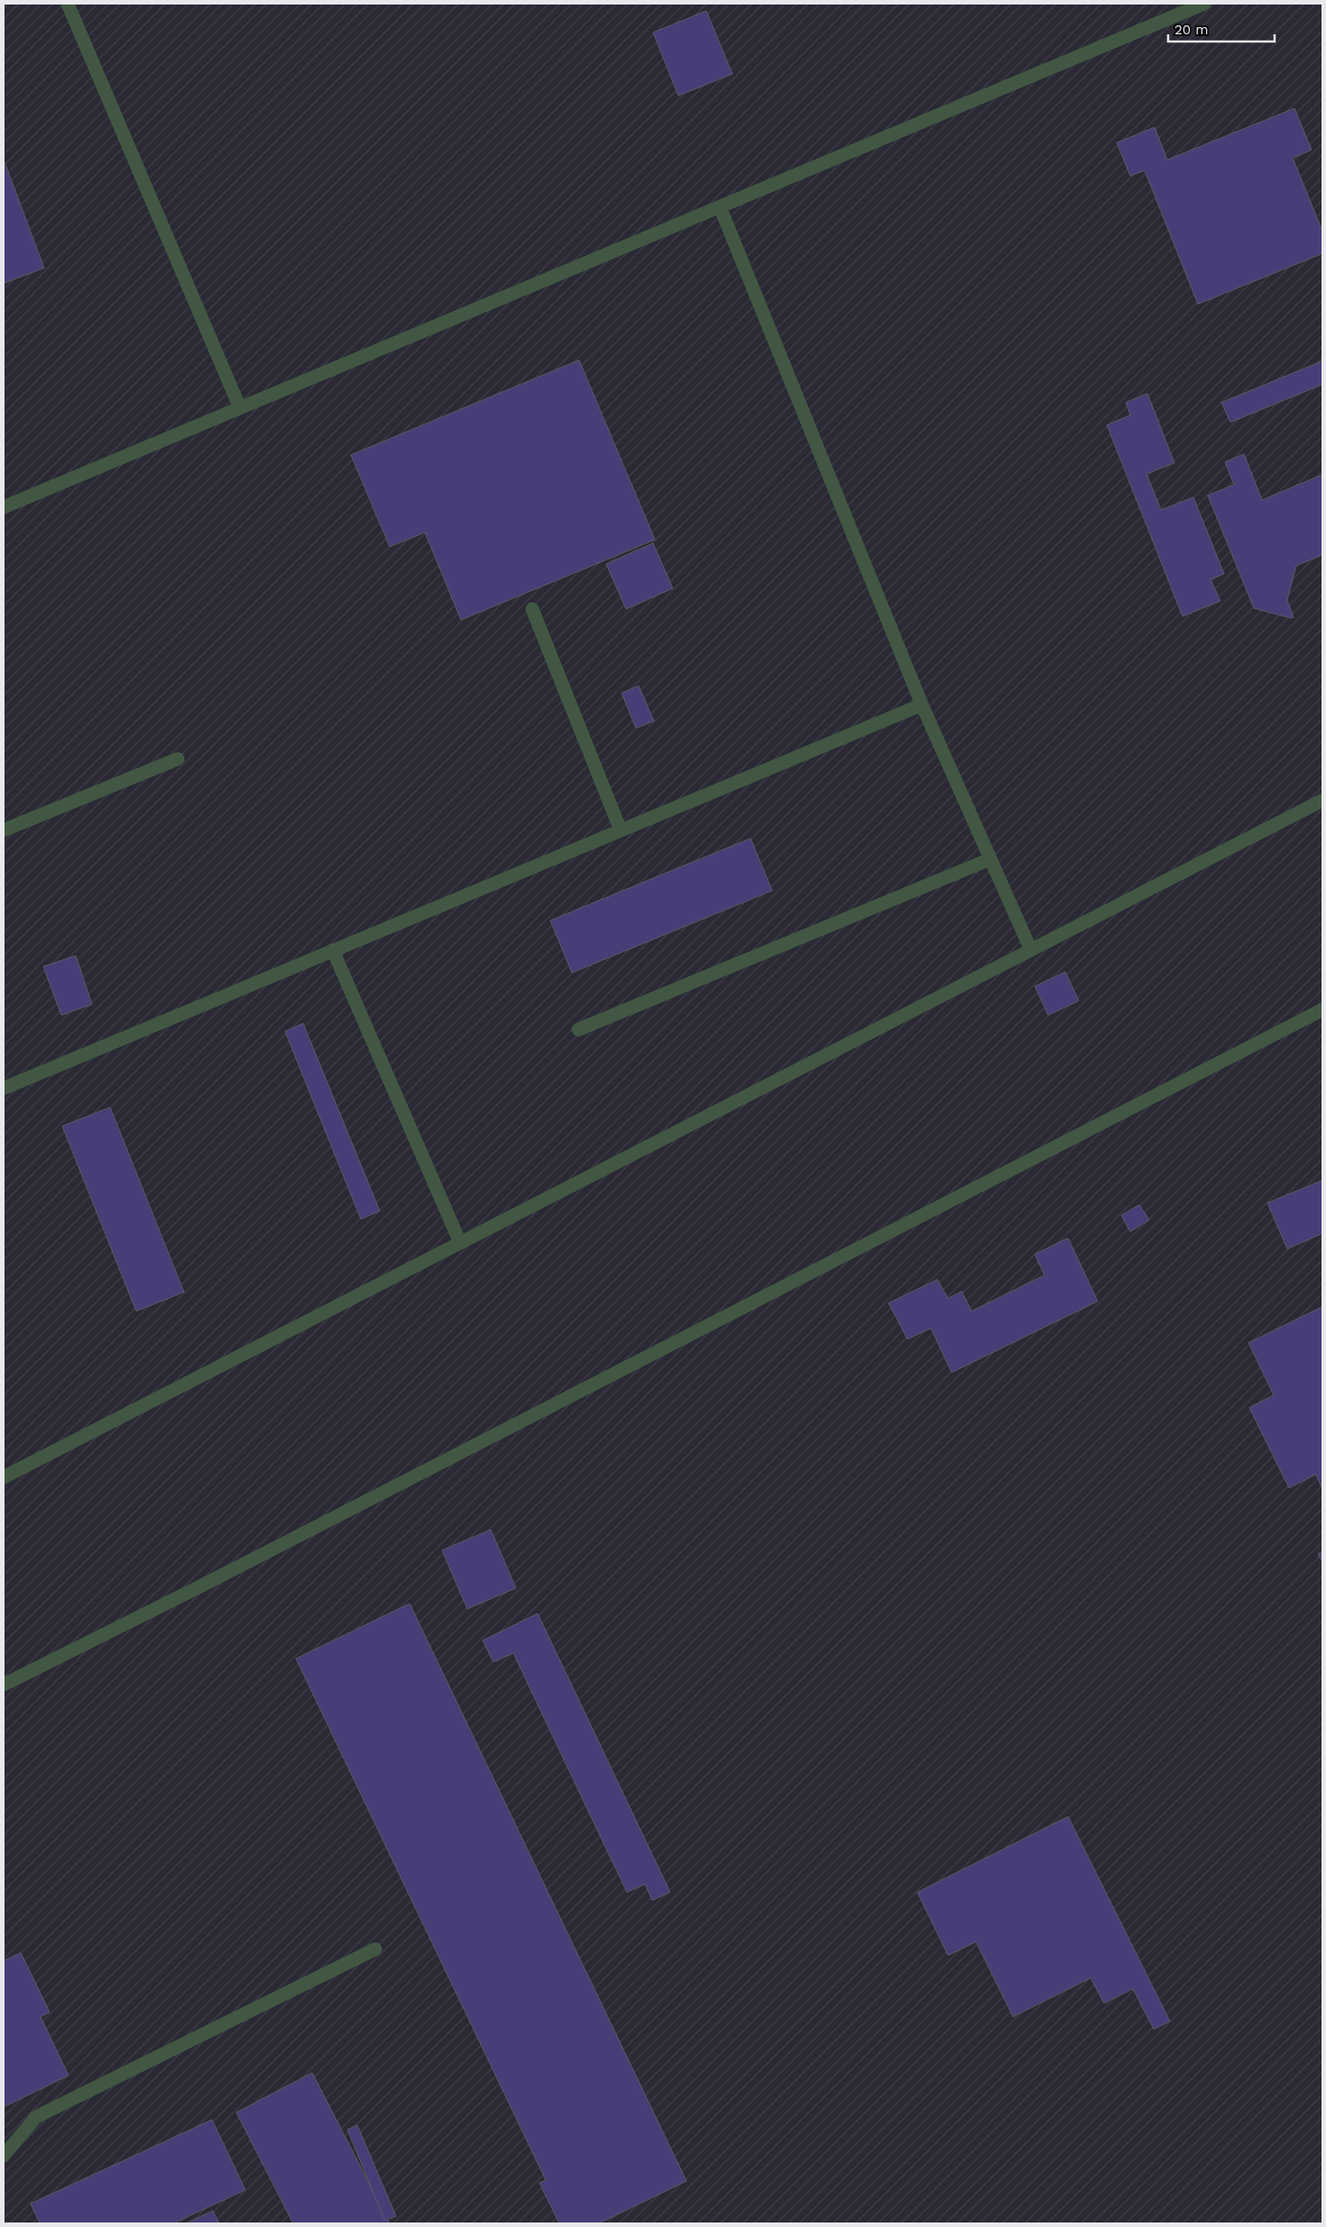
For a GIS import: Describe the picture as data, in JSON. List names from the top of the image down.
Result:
{
  "scale_bar": "20 m"
}
